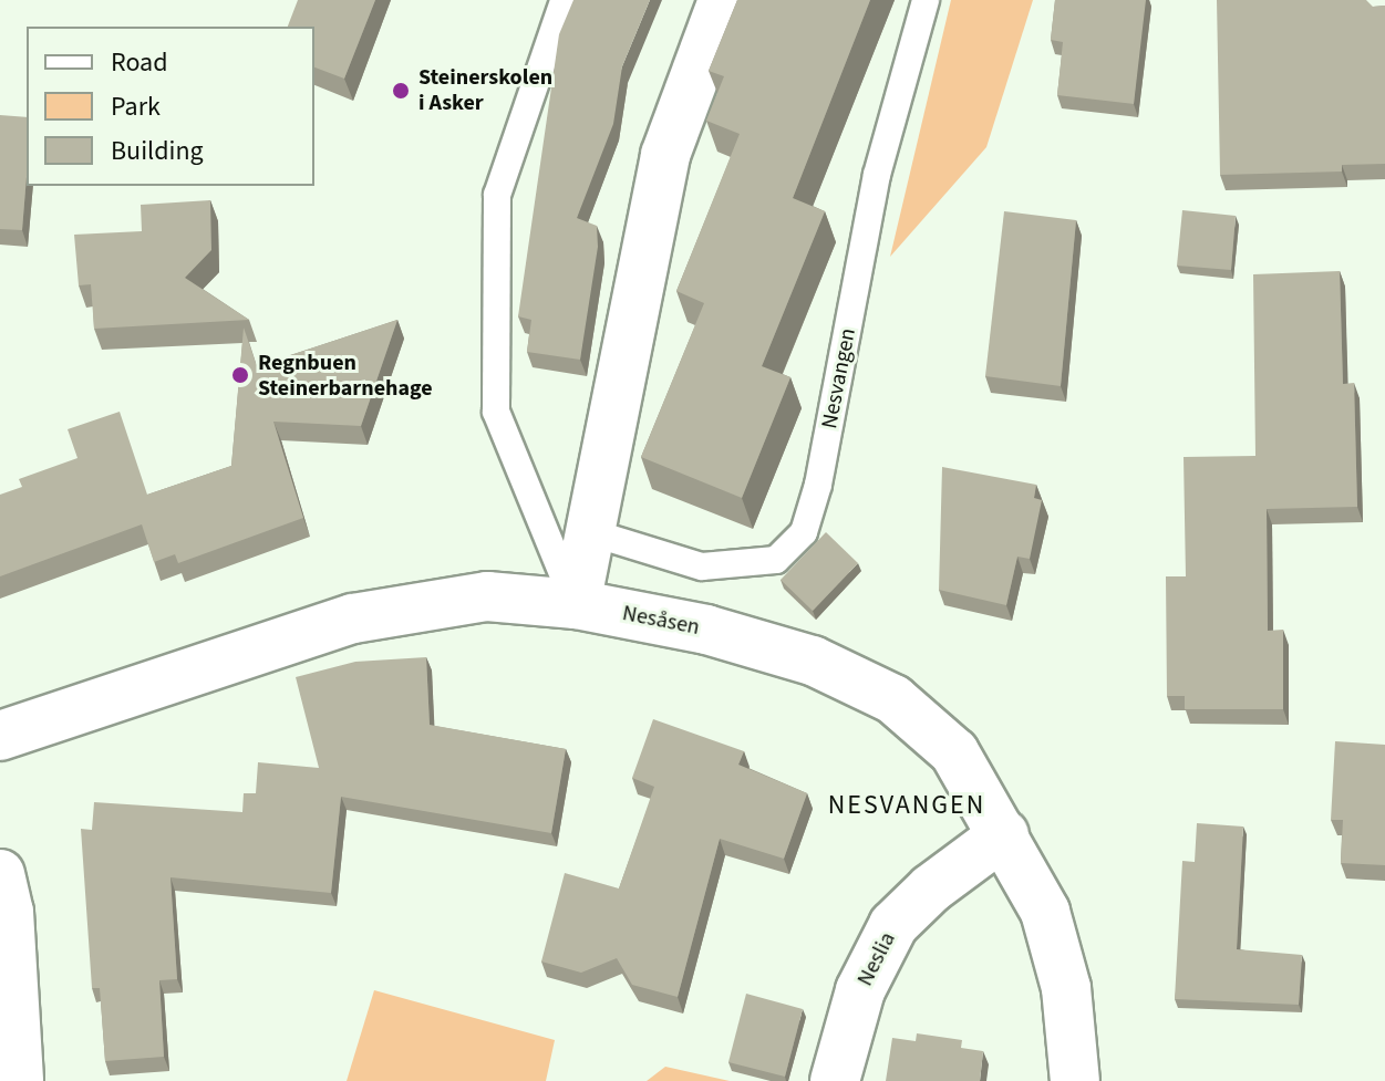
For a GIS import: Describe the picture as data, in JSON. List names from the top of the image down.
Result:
{
  "streets": {
    "street": ["Nesåsen", "Neslia"],
    "lane": ["Nesvangen"]
  },
  "crossings": [
    ["Nesåsen", "Neslia"]
  ],
  "districts": ["NESVANGEN"],
  "places": ["Steinerskolen i Asker", "Regnbuen Steinerbarnehage"],
  "legend": ["Road", "Park", "Building"]
}
